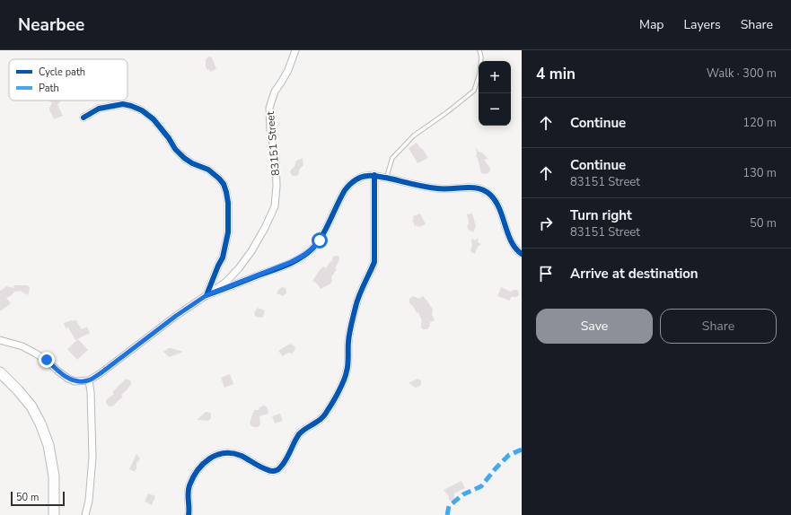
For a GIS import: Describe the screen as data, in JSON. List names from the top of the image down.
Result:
{
  "streets": {
    "street": ["83151 Street"]
  },
  "legend": ["Cycle path", "Path"],
  "scale_bar": "50 m",
  "page": {
    "header": "Nearbee",
    "nav": ["Map", "Layers", "Share"],
    "heading": ["4 min", "Walk · 300 m"],
    "map_buttons": ["+", "−"],
    "list": [
      ["Continue", "120 m"],
      ["Continue", "83151 Street", "130 m"],
      ["Turn right", "83151 Street", "50 m"],
      "Arrive at destination"
    ],
    "buttons": ["Save", "Share"],
    "scale": "50 m"
  }
}
